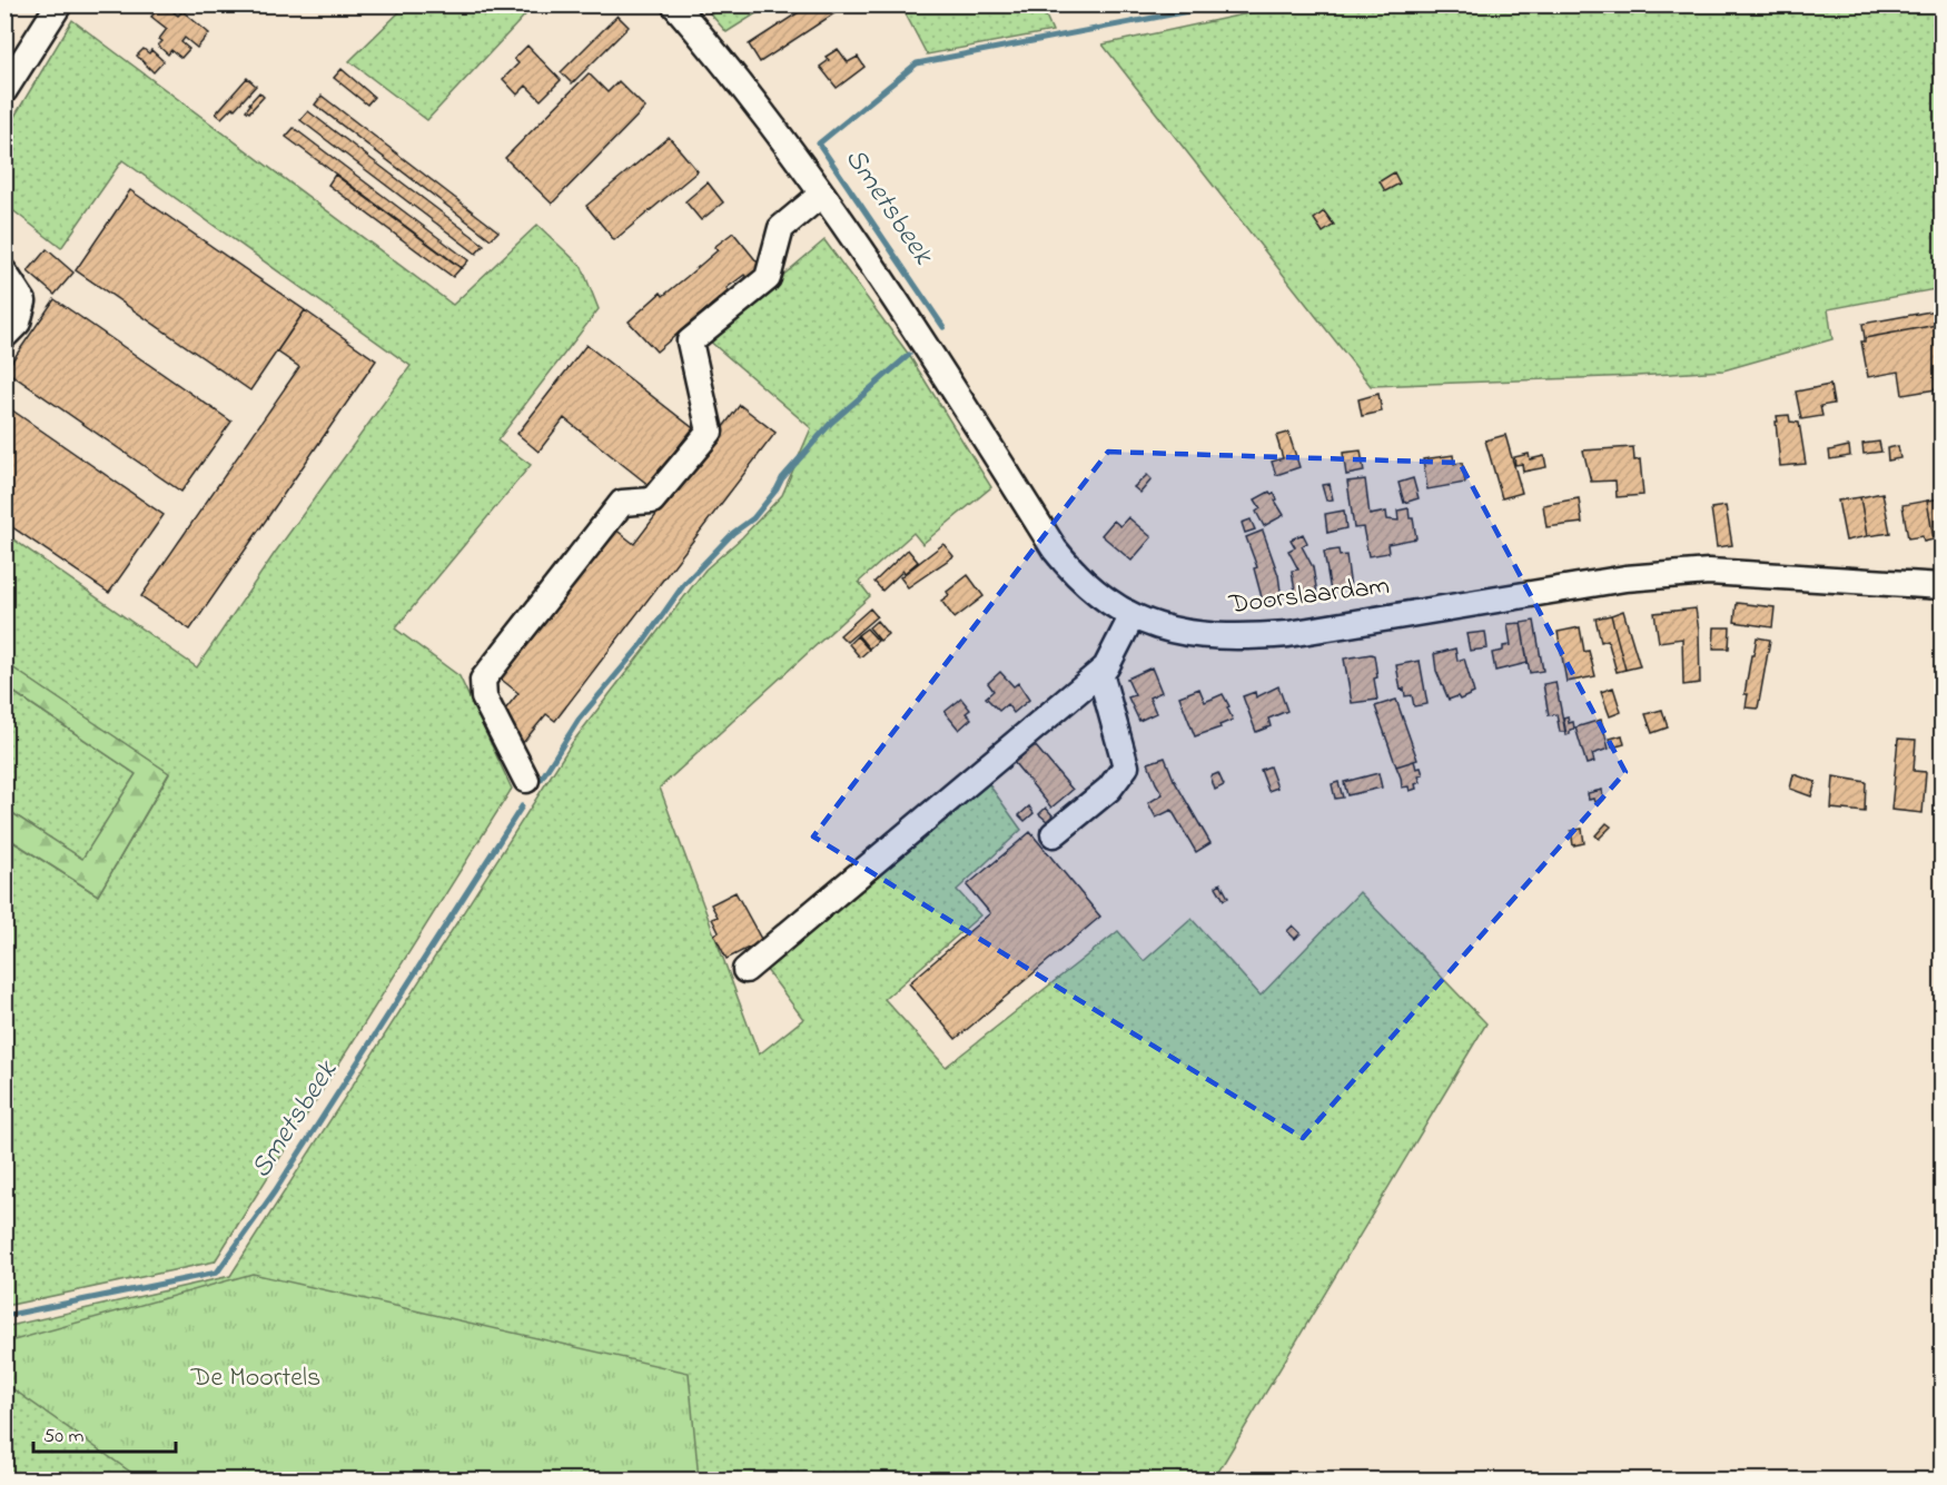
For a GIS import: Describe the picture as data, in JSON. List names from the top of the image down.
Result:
{
  "streets": {
    "street": ["Doorslaardam"]
  },
  "water": ["Smetsbeek"],
  "parks": ["De Moortels"],
  "scale_bar": "50 m"
}
